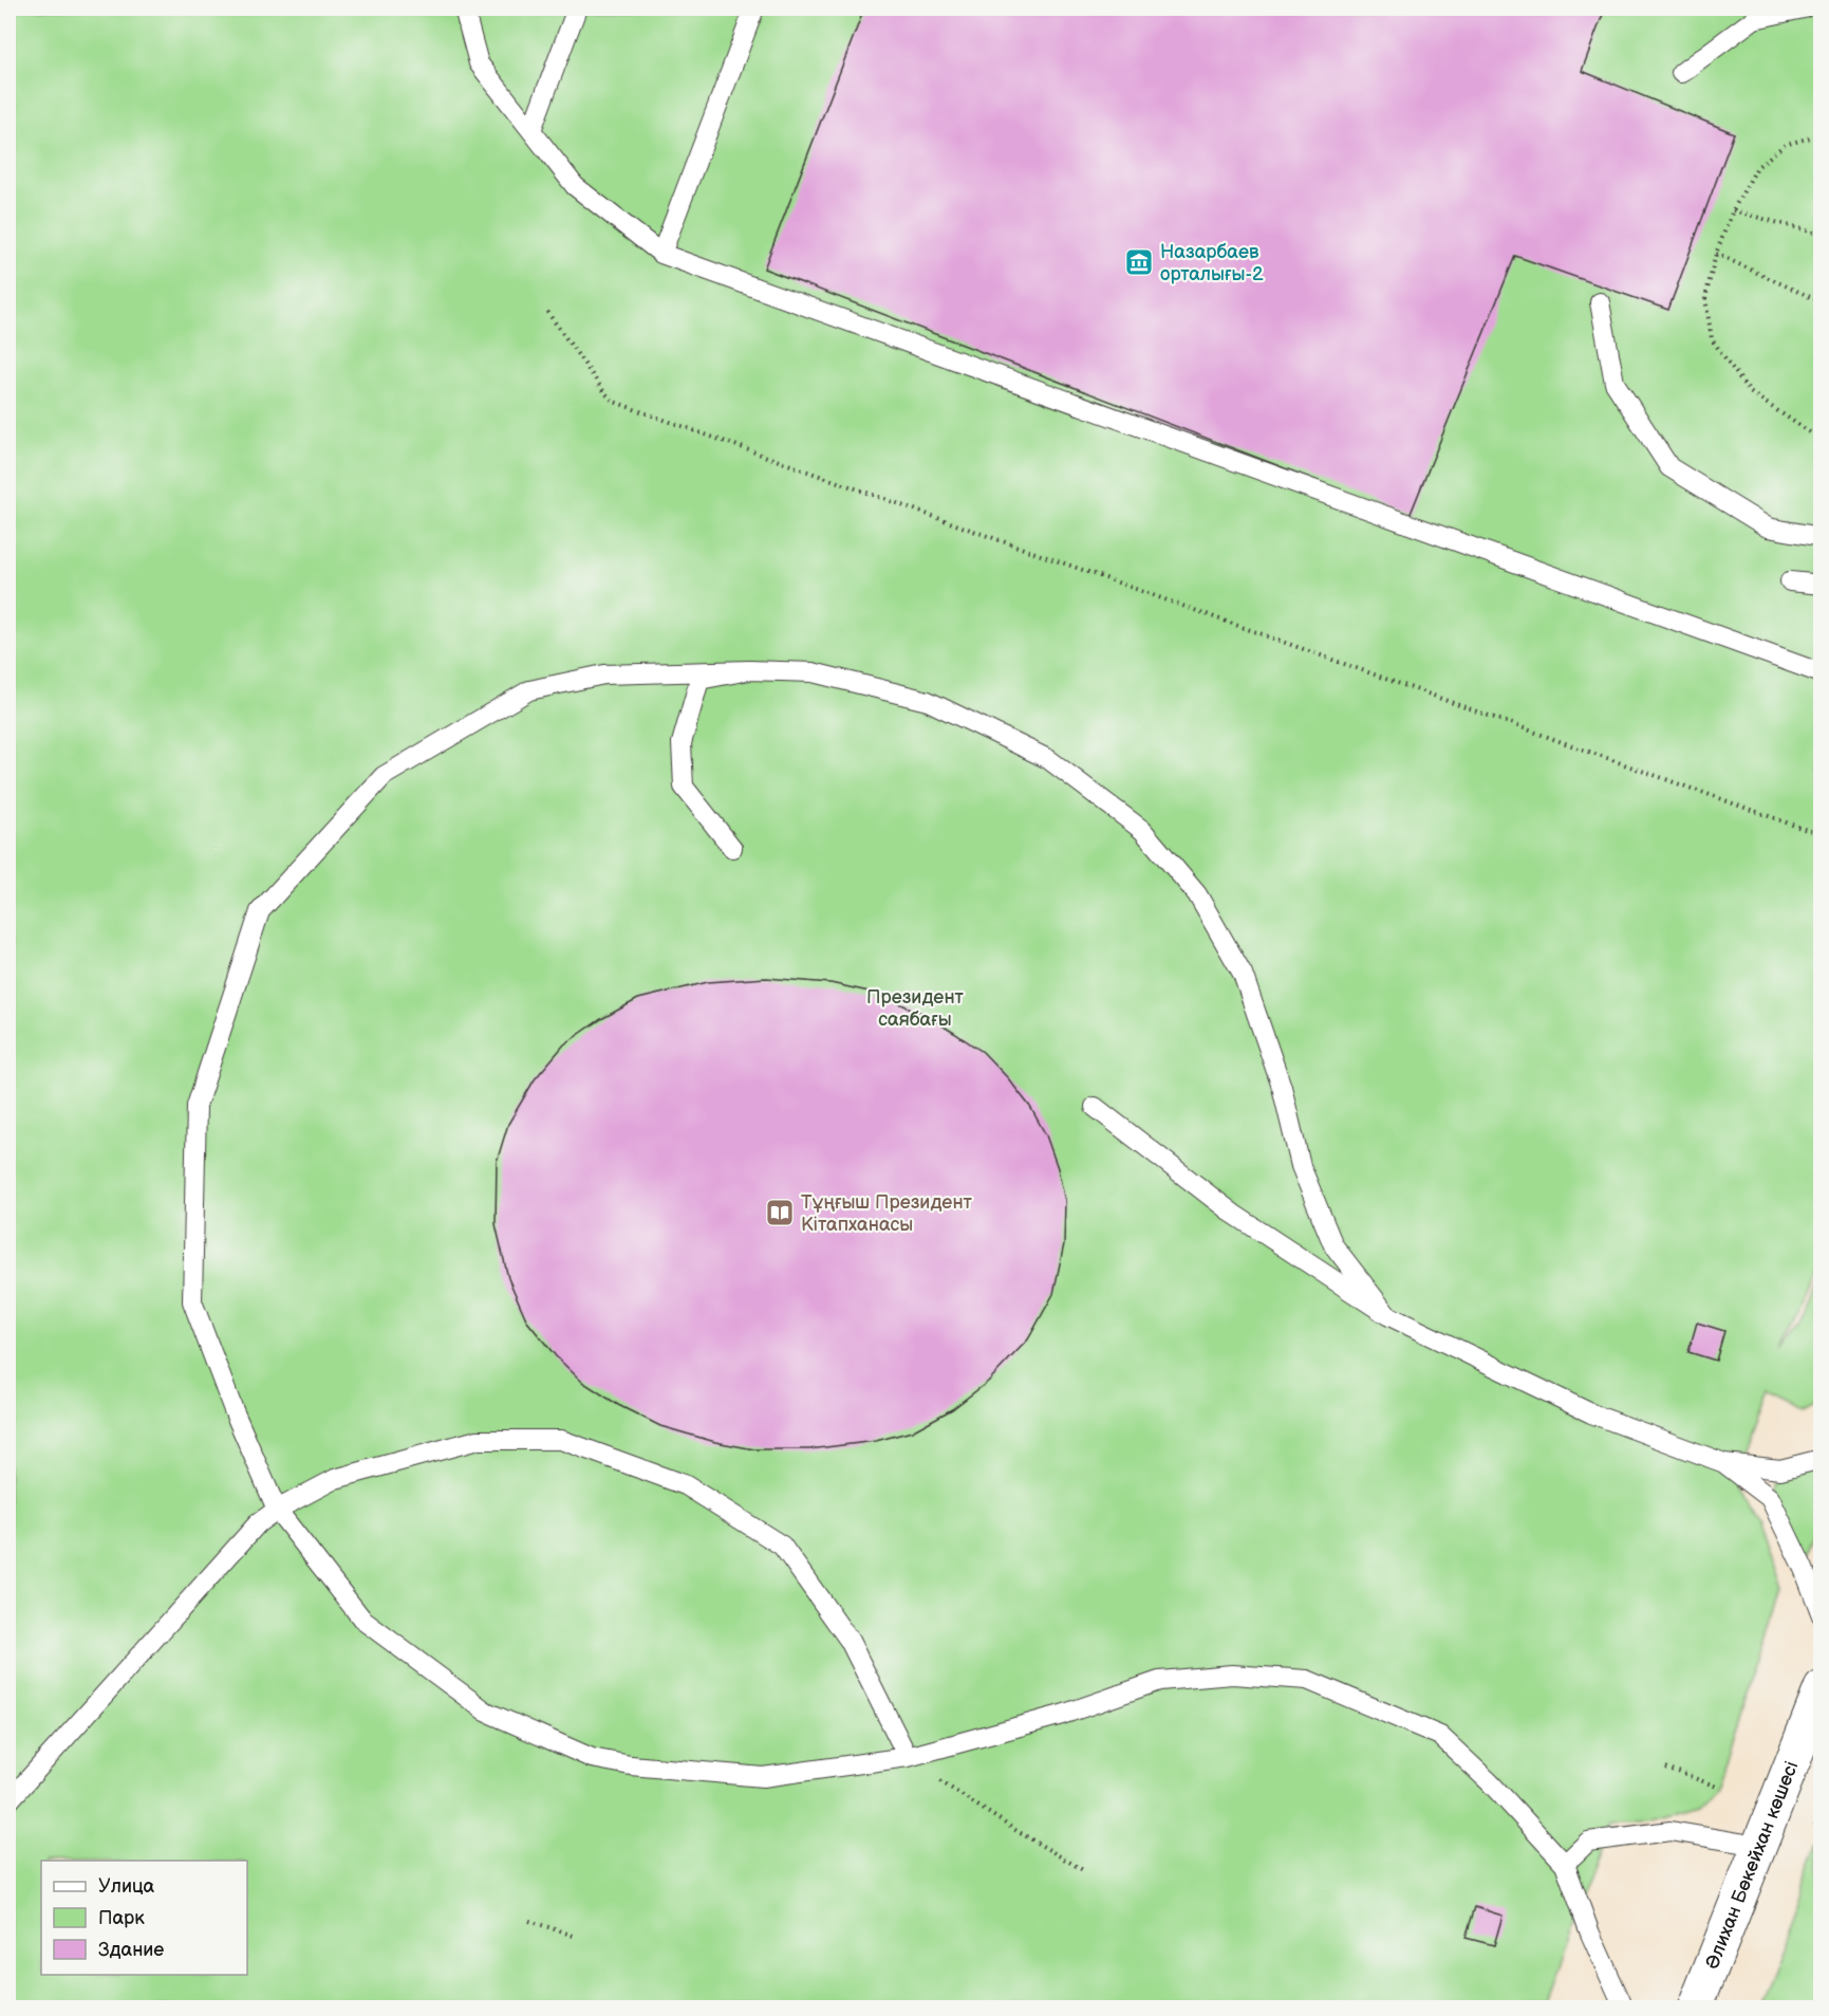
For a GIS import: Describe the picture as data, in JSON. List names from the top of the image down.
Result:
{
  "streets": {
    "street": ["Әлихан Бөкейхан көшесі"]
  },
  "parks": ["Президент саябағы"],
  "places": {
    "museum": ["Назарбаев орталығы-2"],
    "library": ["Тұңғыш Президент Кітапханасы"]
  },
  "legend": ["Улица", "Парк", "Здание"]
}
